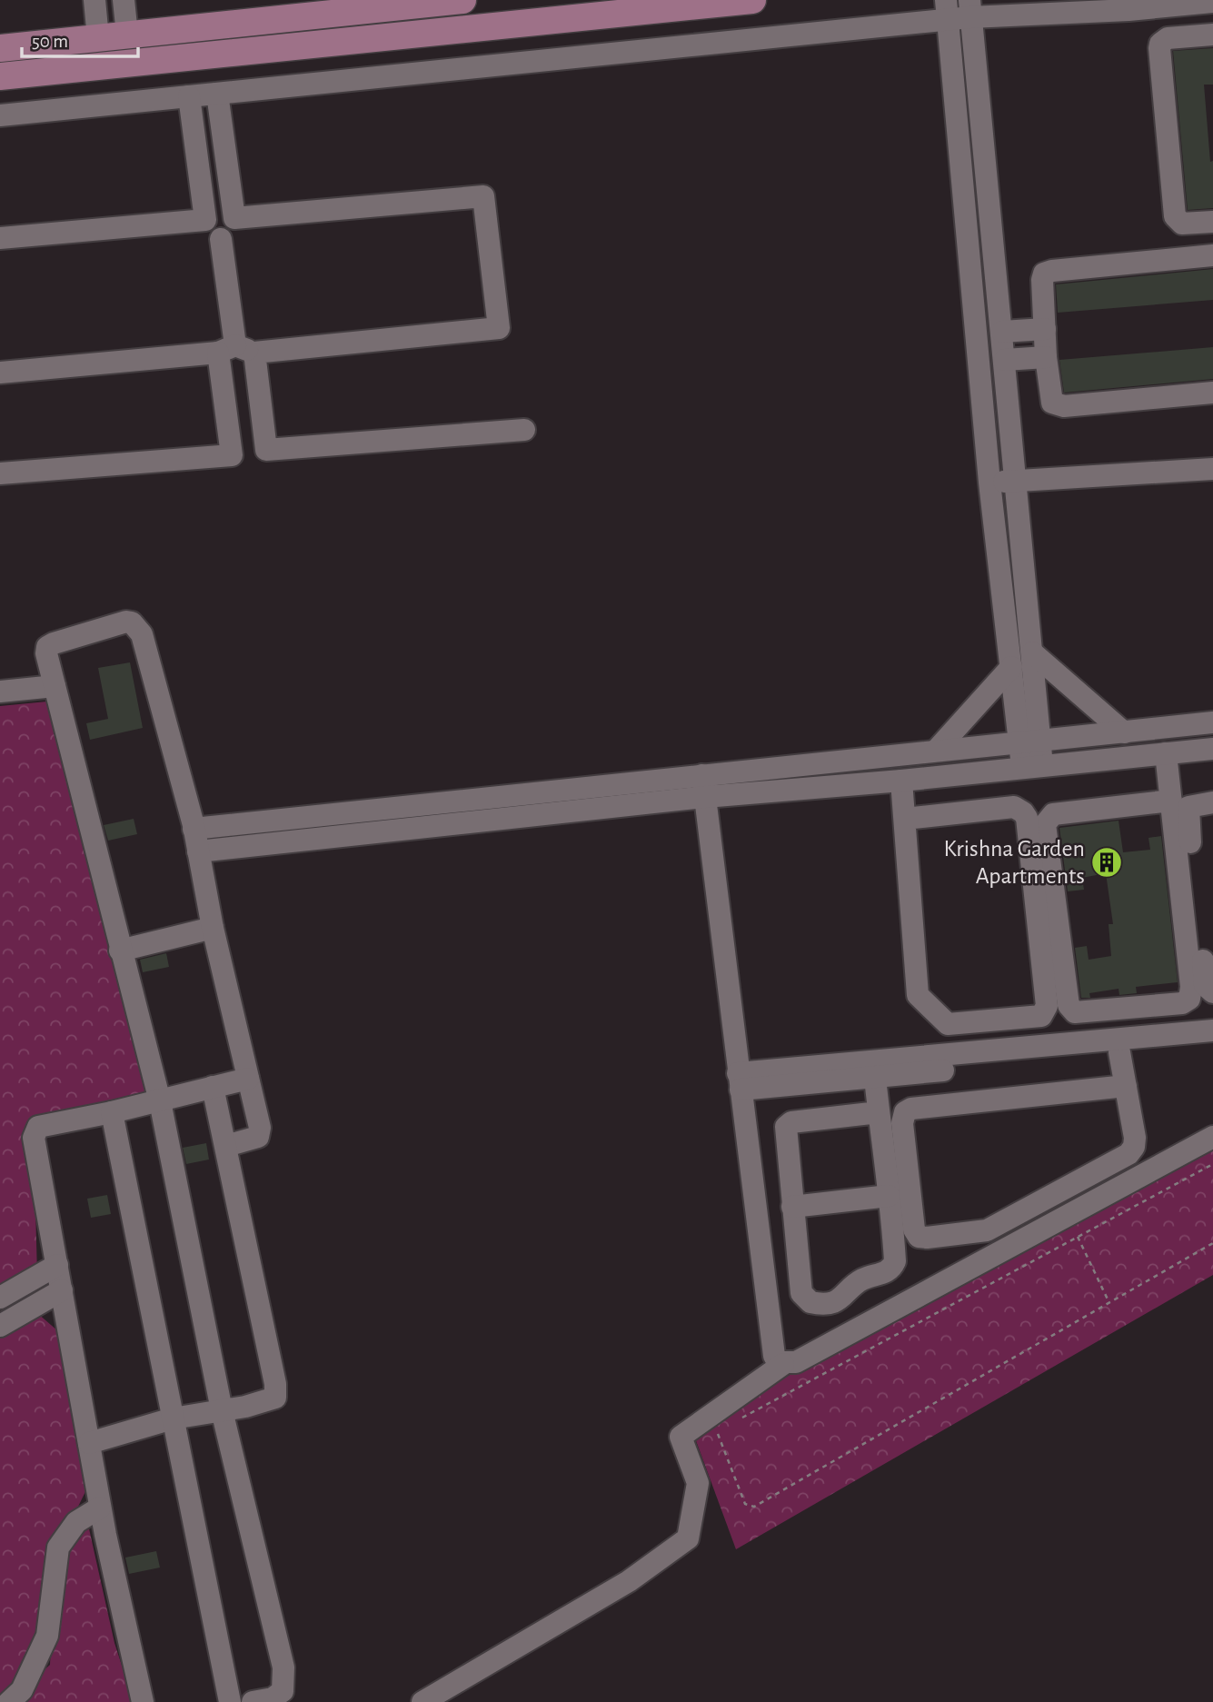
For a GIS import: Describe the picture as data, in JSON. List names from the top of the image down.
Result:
{
  "places": {
    "building": ["Krishna Garden Apartments"]
  },
  "scale_bar": "50 m"
}
